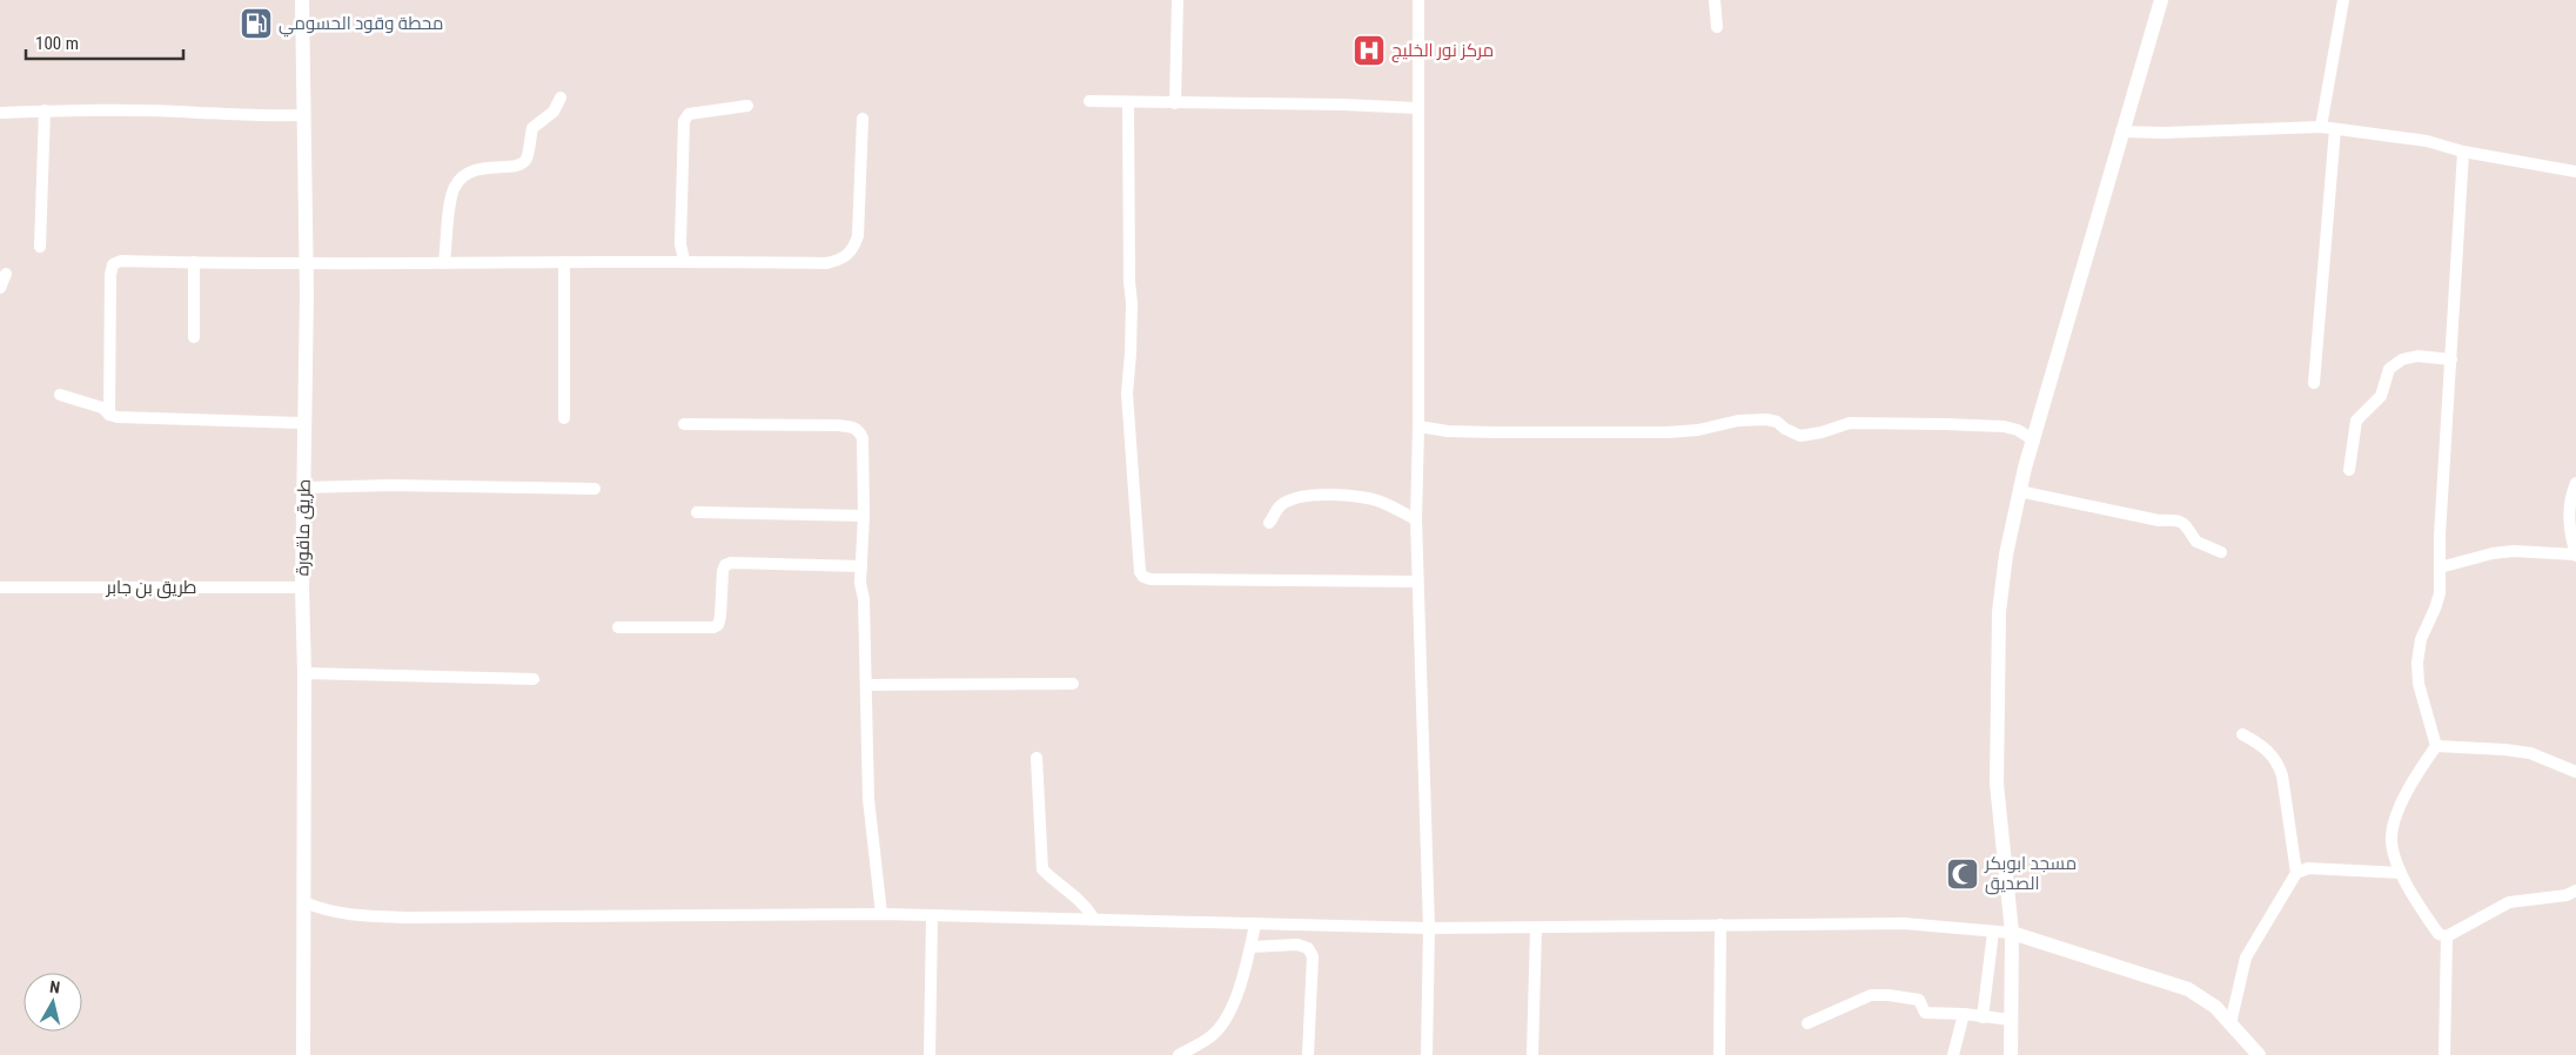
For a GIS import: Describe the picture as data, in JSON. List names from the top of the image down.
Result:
{
  "streets": {
    "street": ["طريق ماقورة", "طريق بن جابر"]
  },
  "crossings": [
    ["طريق ماقورة", "طريق بن جابر"]
  ],
  "places": {
    "fuel station": ["محطة وقود الحسومي"],
    "hospital": ["مركز نور الخليج"],
    "mosque": ["مسجد ابوبكر الصديق"]
  },
  "scale_bar": "100 m",
  "north": "top"
}
